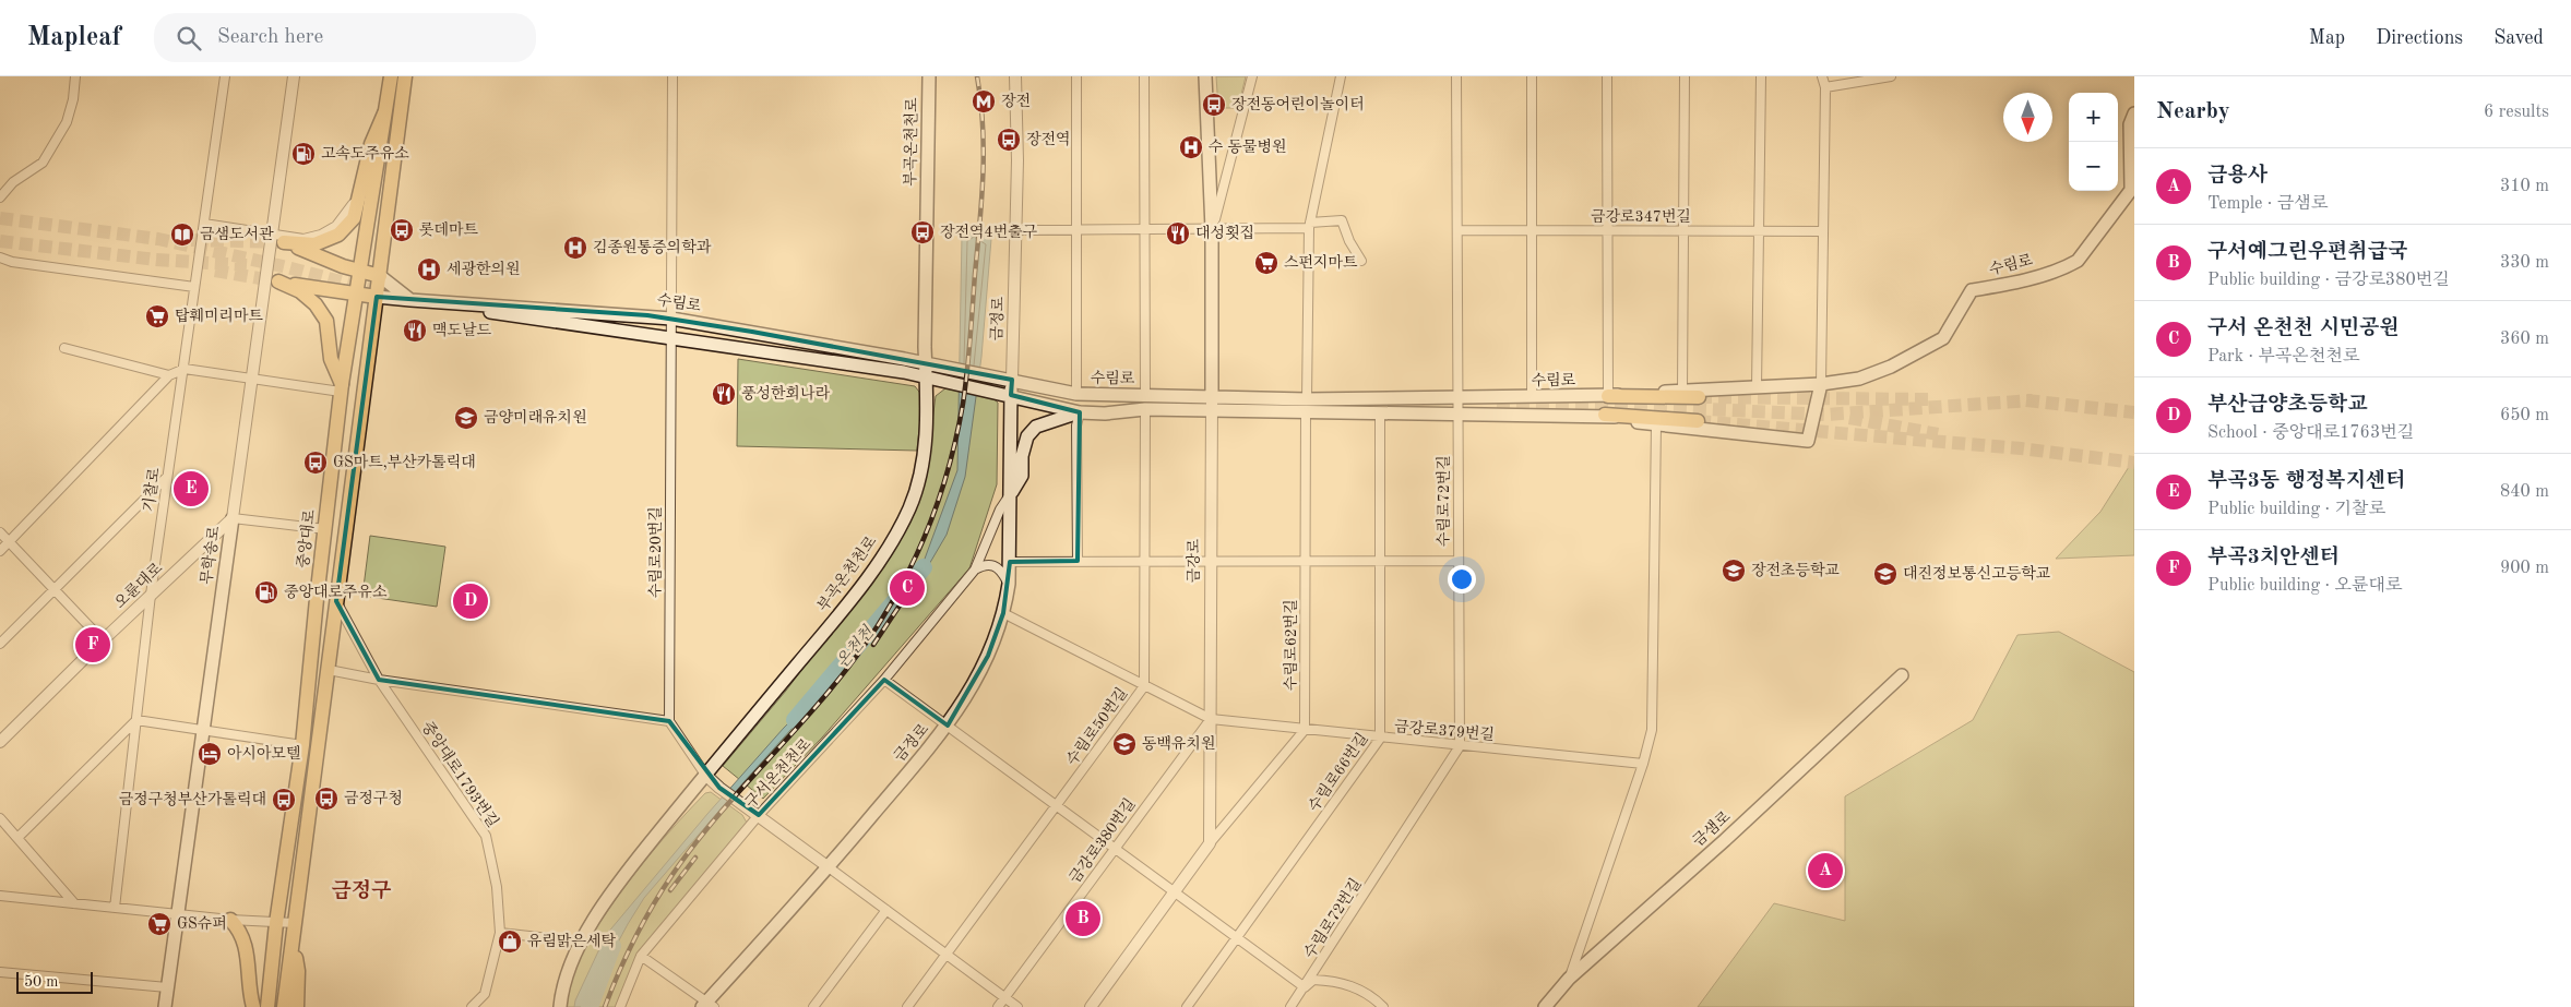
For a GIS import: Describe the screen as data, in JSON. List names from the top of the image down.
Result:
{
  "streets": {
    "main road": [
      "부곡온천천로",
      "수림로",
      "금정로",
      "중앙대로",
      "무학송로",
      "금강로",
      "금샘로"
    ],
    "street": [
      "금강로347번길",
      "기찰로",
      "수림로72번길",
      "수림로20번길",
      "오륜대로",
      "수림로62번길",
      "수림로50번길",
      "금강로379번길",
      "수림로66번길",
      "구서온천천로",
      "중앙대로1793번길",
      "금강로380번길"
    ]
  },
  "crossings": [
    ["부곡온천천로", "수림로"],
    ["금강로347번길", "수림로72번길"],
    ["수림로", "금정로"],
    ["수림로", "수림로72번길"],
    ["수림로", "수림로20번길"],
    ["수림로", "금강로"],
    ["수림로", "수림로62번길"],
    ["수림로", "수림로50번길"],
    ["수림로", "수림로66번길"],
    ["금정로", "구서온천천로"],
    ["기찰로", "오륜대로"],
    ["수림로72번길", "금강로379번길"],
    ["무학송로", "오륜대로"],
    ["금강로", "금강로379번길"],
    ["금강로", "금강로380번길"],
    ["수림로62번길", "금강로379번길"],
    ["금강로379번길", "수림로66번길"],
    ["금강로379번길", "금강로380번길"]
  ],
  "districts": ["금정구"],
  "water": ["온천천"],
  "places": {
    "metro station": ["장전"],
    "bus stop": [
      "장전동어린이놀이터",
      "장전역",
      "롯데마트",
      "장전역4번출구",
      "GS마트,부산카톨릭대",
      "금정구청",
      "금정구청부산가톨릭대"
    ],
    "hospital": ["수 동물병원", "김종원통증의학과", "세광한의원"],
    "fuel station": ["고속도주유소", "중앙대로주유소"],
    "restaurant": ["대성횟집", "맥도날드", "풍성한회나라"],
    "library": ["금샘도서관"],
    "supermarket": ["스펀지마트", "탑훼미리마트", "GS슈퍼"],
    "school or university": [
      "금양미래유치원",
      "장전초등학교",
      "대진정보통신고등학교",
      "동백유치원"
    ],
    "hotel": ["아시아모텔"],
    "shop": ["유림맑은세탁"]
  },
  "scale_bar": "50 m",
  "north": "bottom",
  "page": {
    "header": "Mapleaf",
    "search": "Search here",
    "nav": ["Map", "Directions", "Saved"],
    "heading": ["Nearby", "6 results"],
    "map_buttons": ["+", "−"],
    "list": [
      {
        "mark": "A",
        "name": "금용사",
        "note": "Temple · 금샘로",
        "value": "310 m"
      },
      {
        "mark": "B",
        "name": "구서예그린우편취급국",
        "note": "Public building · 금강로380번길",
        "value": "330 m"
      },
      {
        "mark": "C",
        "name": "구서 온천천 시민공원",
        "note": "Park · 부곡온천천로",
        "value": "360 m"
      },
      {
        "mark": "D",
        "name": "부산금양초등학교",
        "note": "School · 중앙대로1763번길",
        "value": "650 m"
      },
      {
        "mark": "E",
        "name": "부곡3동 행정복지센터",
        "note": "Public building · 기찰로",
        "value": "840 m"
      },
      {
        "mark": "F",
        "name": "부곡3치안센터",
        "note": "Public building · 오륜대로",
        "value": "900 m"
      }
    ],
    "pins": [
      "E",
      "C",
      "D",
      "F",
      "A",
      "B"
    ],
    "scale": "50 m"
  }
}
